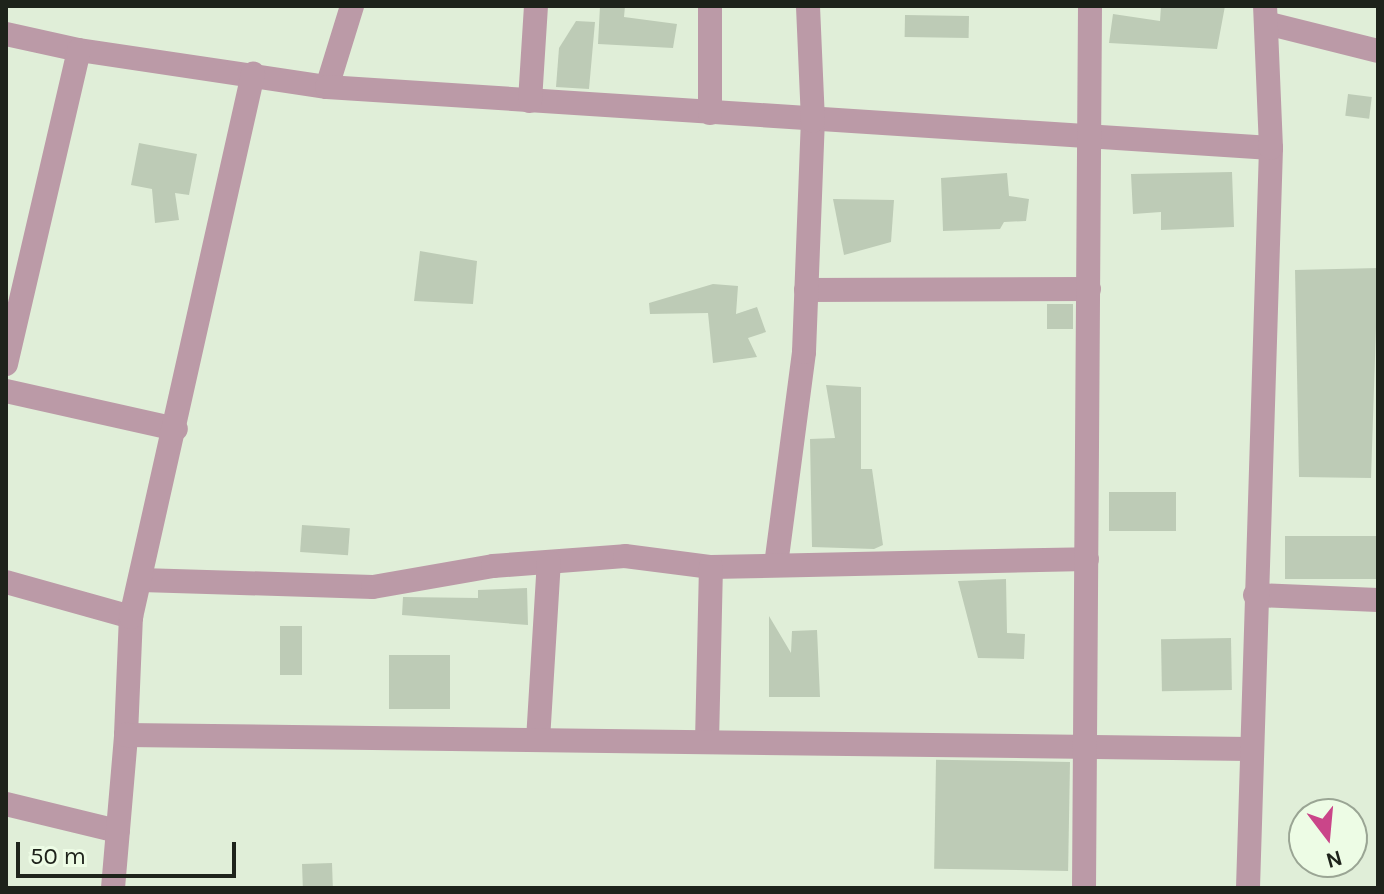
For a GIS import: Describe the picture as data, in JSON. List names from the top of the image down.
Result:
{
  "scale_bar": "50 m",
  "north": "bottom"
}
